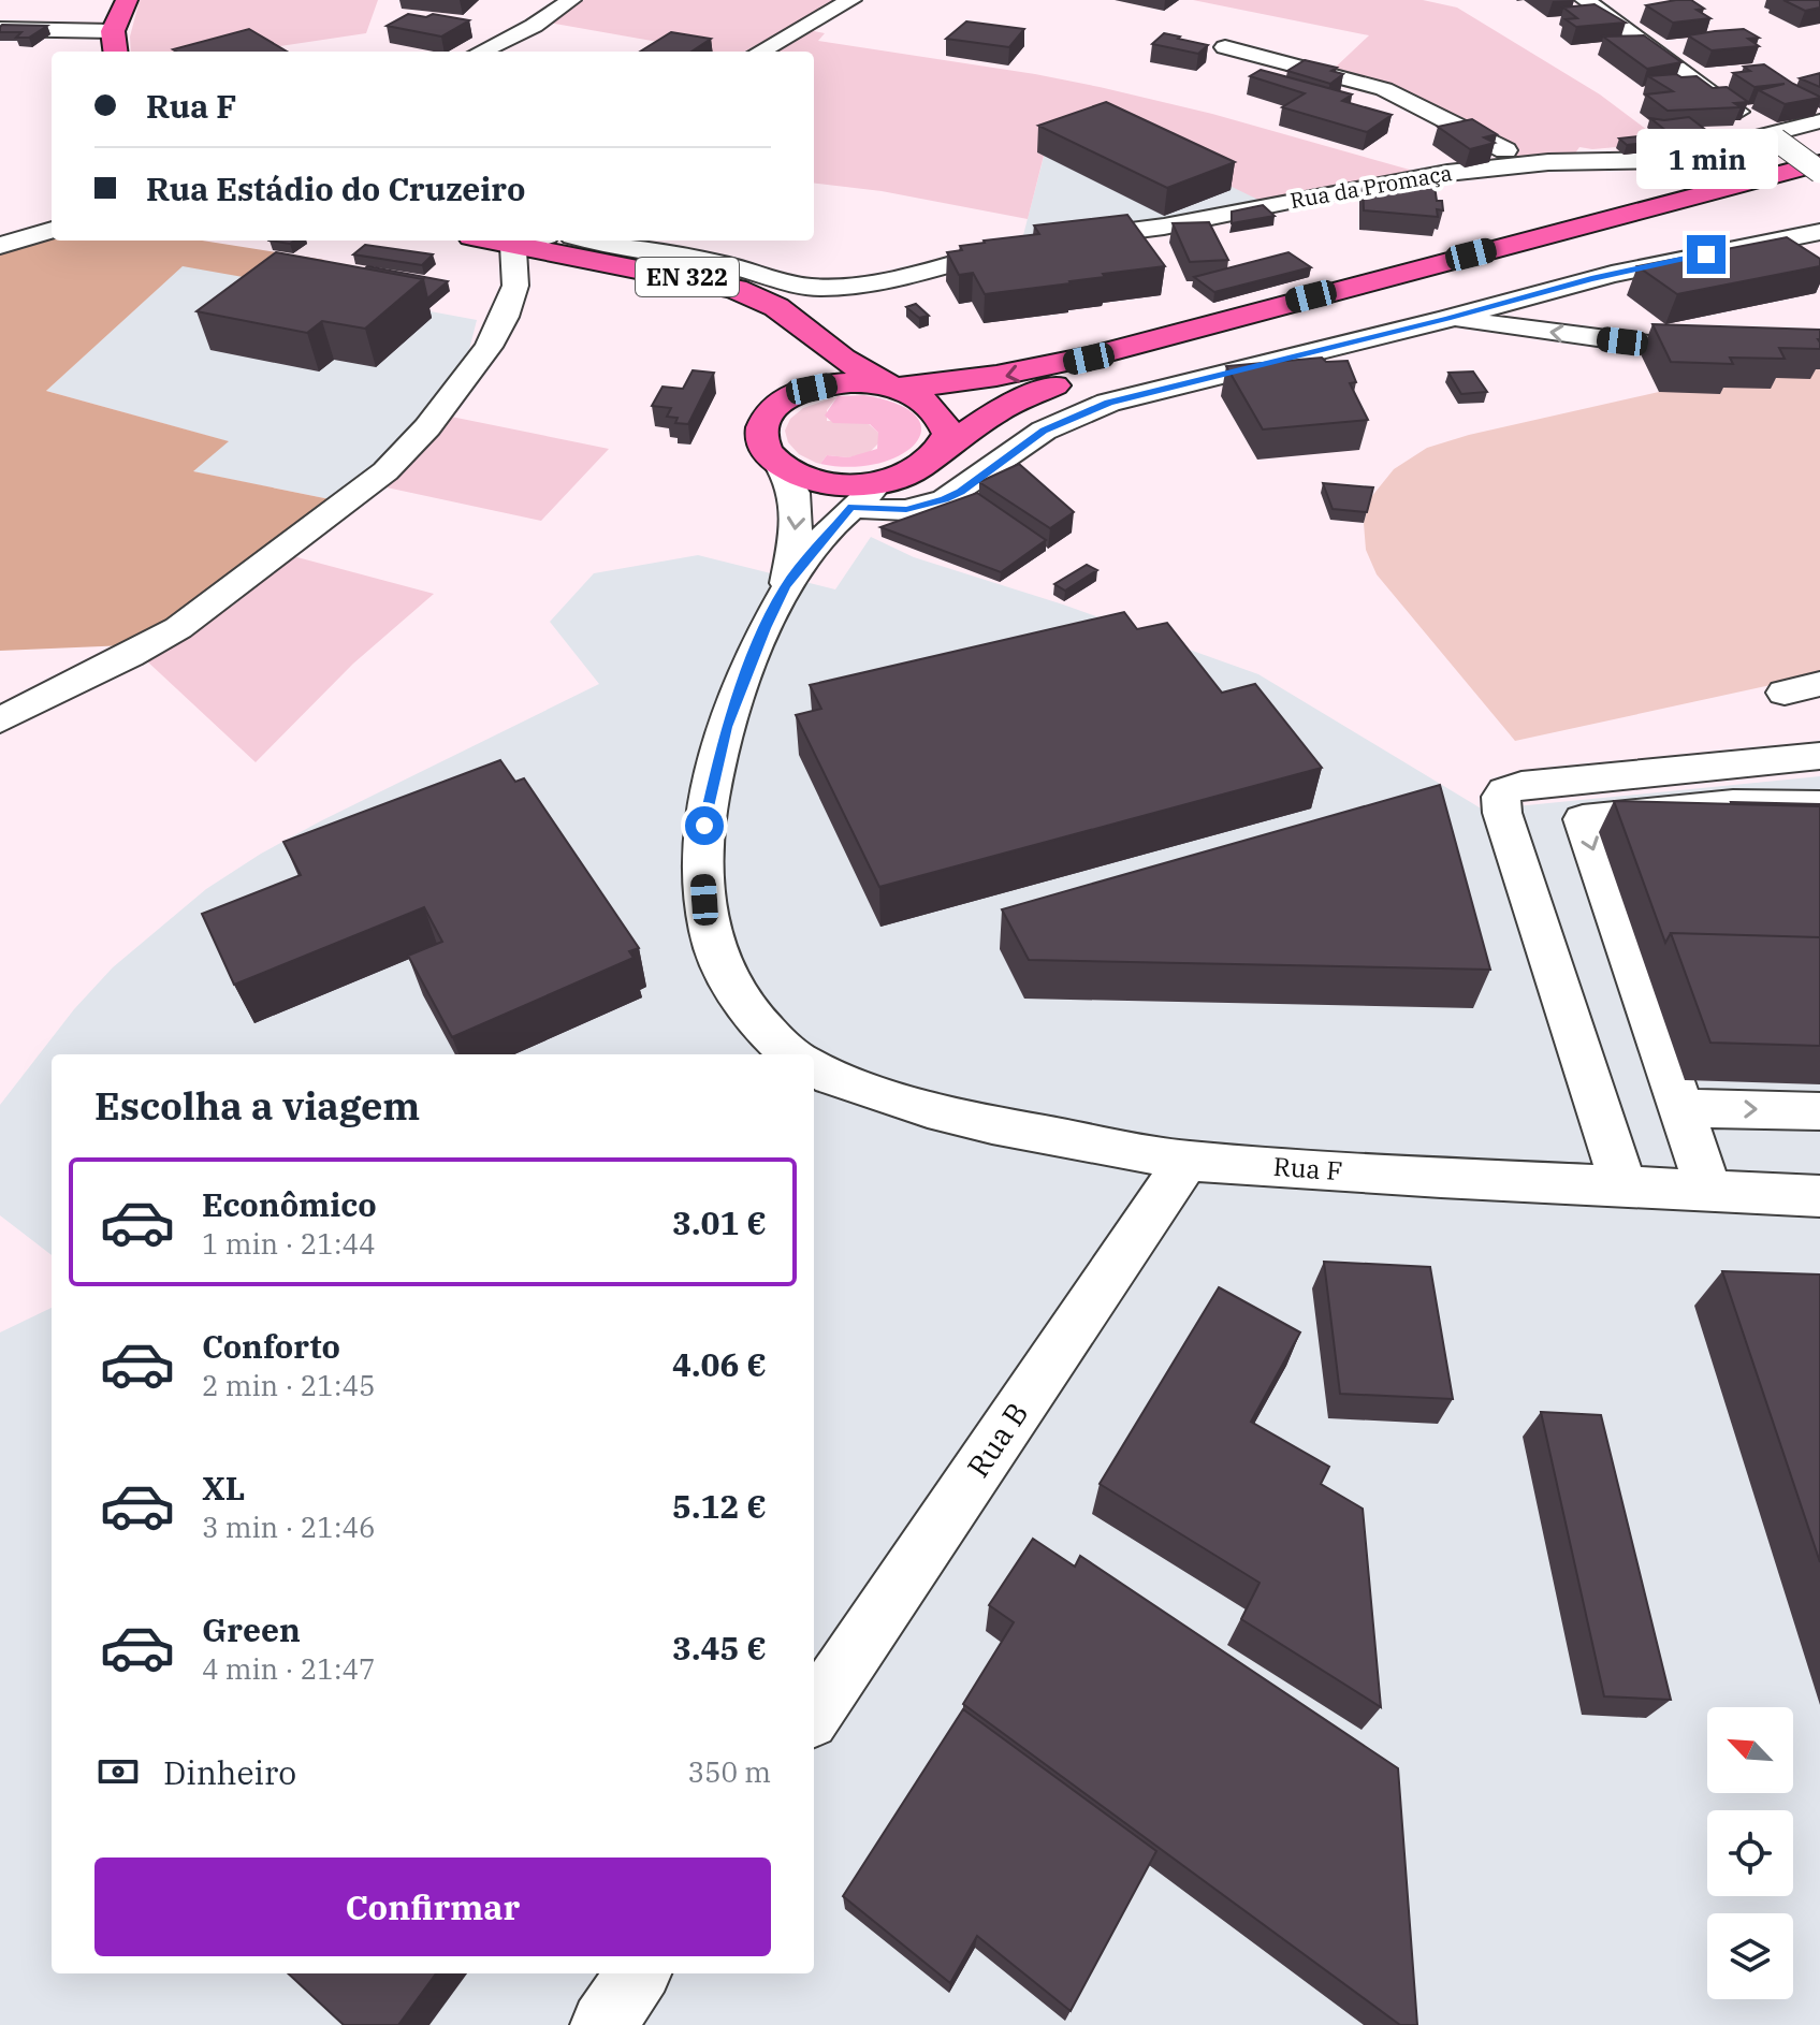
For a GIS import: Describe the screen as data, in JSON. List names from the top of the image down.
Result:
{
  "streets": {
    "main road": ["EN 322"],
    "street": ["Rua da Promaça", "Rua F", "Rua B"]
  },
  "crossings": [
    ["Rua F", "Rua B"]
  ],
  "north": "top left",
  "page": {
    "banner": ["Rua F", "Rua Estádio do Cruzeiro"],
    "bubble": "1 min",
    "heading": "Escolha a viagem",
    "list": [
      {
        "name": "Econômico",
        "note": "1 min · 21:44",
        "value": "3.01 €"
      },
      {
        "name": "Conforto",
        "note": "2 min · 21:45",
        "value": "4.06 €"
      },
      {
        "name": "XL",
        "note": "3 min · 21:46",
        "value": "5.12 €"
      },
      {
        "name": "Green",
        "note": "4 min · 21:47",
        "value": "3.45 €"
      }
    ],
    "pay": ["Dinheiro", "350 m"],
    "buttons": "Confirmar"
  }
}
